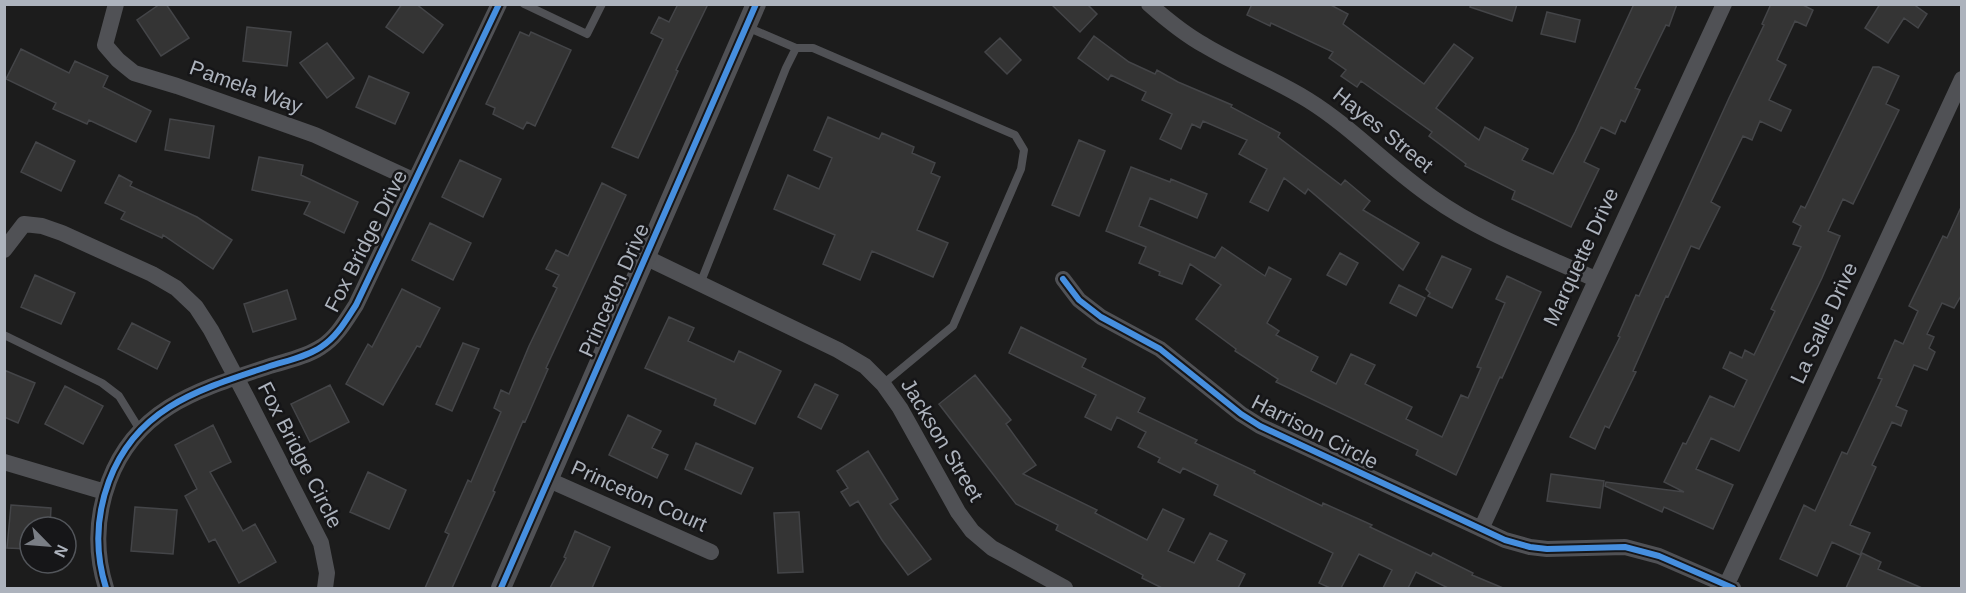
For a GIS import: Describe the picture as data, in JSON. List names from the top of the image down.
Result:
{
  "streets": {
    "street": [
      "Pamela Way",
      "Hayes Street",
      "Fox Bridge Drive",
      "Marquette Drive",
      "Princeton Drive",
      "La Salle Drive",
      "Harrison Circle",
      "Jackson Street",
      "Fox Bridge Circle",
      "Princeton Court"
    ]
  },
  "crossings": [
    ["Pamela Way", "Fox Bridge Drive"],
    ["Hayes Street", "Marquette Drive"],
    ["Fox Bridge Drive", "Fox Bridge Circle"],
    ["Marquette Drive", "Harrison Circle"],
    ["Princeton Drive", "Jackson Street"],
    ["Princeton Drive", "Princeton Court"],
    ["La Salle Drive", "Harrison Circle"]
  ],
  "north": "bottom right"
}
